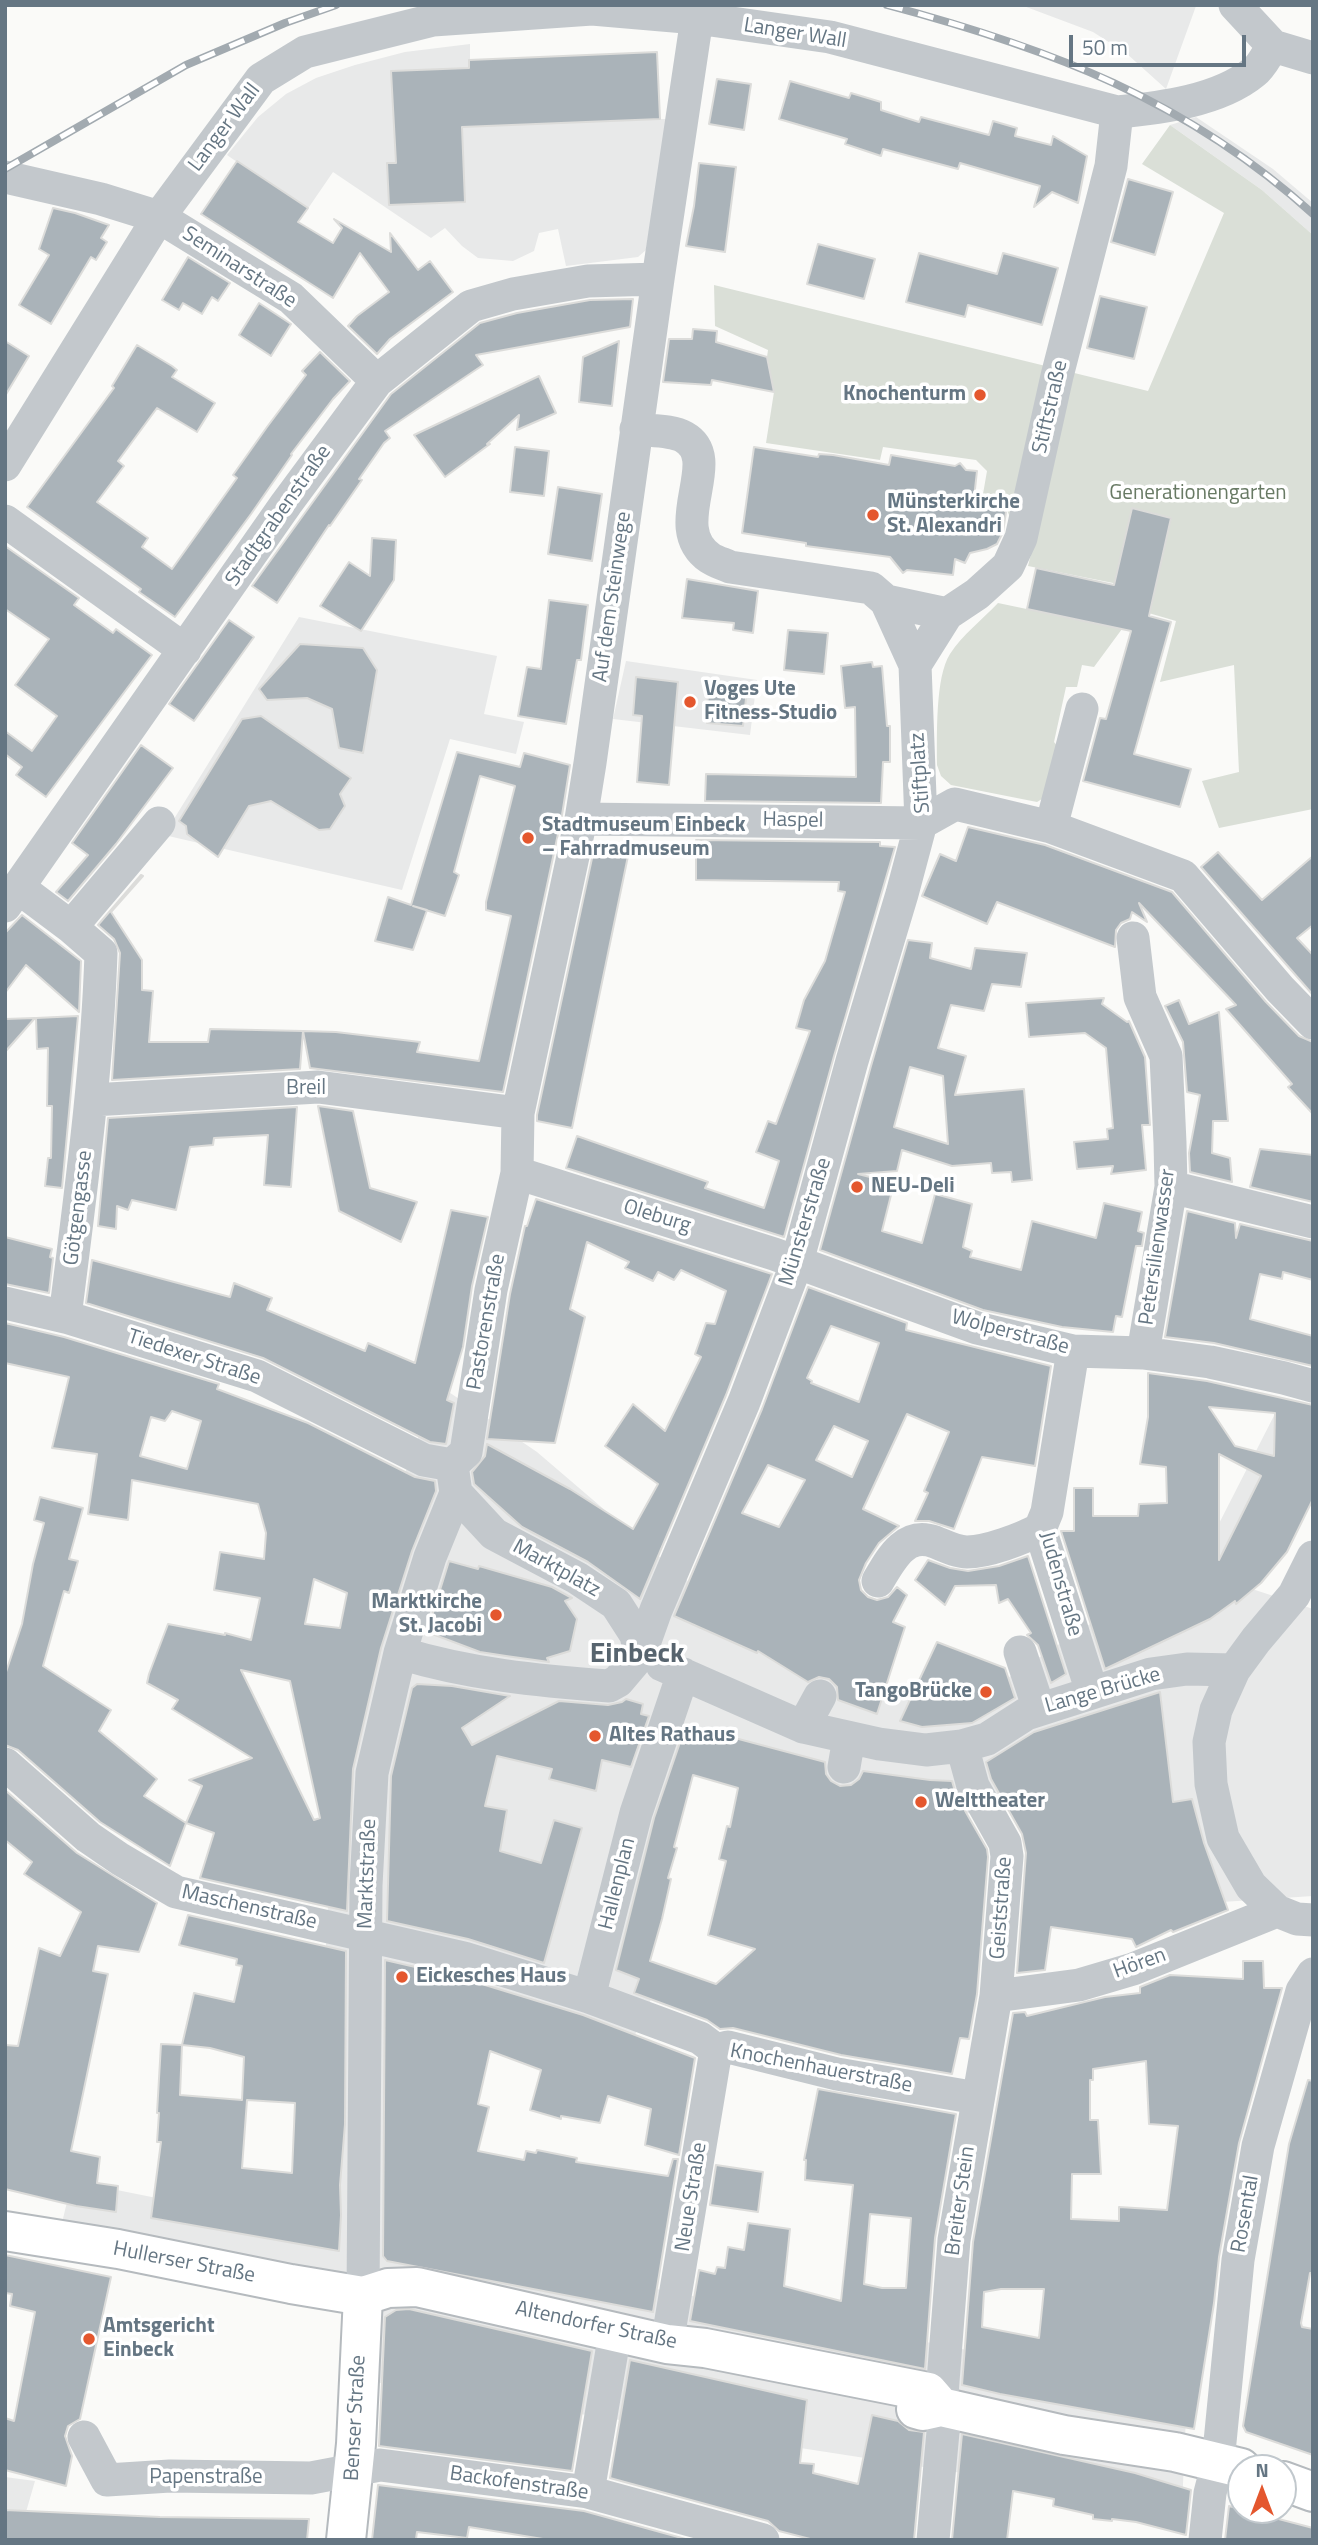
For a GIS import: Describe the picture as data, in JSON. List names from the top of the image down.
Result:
{
  "streets": {
    "main road": ["Hullerser Straße", "Altendorfer Straße", "Benser Straße"],
    "street": [
      "Langer Wall",
      "Seminarstraße",
      "Stiftstraße",
      "Stadtgrabenstraße",
      "Auf dem Steinwege",
      "Stiftplatz",
      "Haspel",
      "Breil",
      "Götgengasse",
      "Oleburg",
      "Münsterstraße",
      "Petersilienwasser",
      "Pastorenstraße",
      "Wolperstraße",
      "Tiedexer Straße",
      "Marktplatz",
      "Judenstraße",
      "Lange Brücke",
      "Marktstraße",
      "Hallenplan",
      "Maschenstraße",
      "Geiststraße",
      "Hören",
      "Knochenhauerstraße",
      "Neue Straße",
      "Breiter Stein",
      "Rosental",
      "Papenstraße",
      "Backofenstraße"
    ]
  },
  "crossings": [
    ["Langer Wall", "Seminarstraße"],
    ["Langer Wall", "Stiftstraße"],
    ["Langer Wall", "Auf dem Steinwege"],
    ["Seminarstraße", "Stadtgrabenstraße"],
    ["Stiftstraße", "Stiftplatz"],
    ["Stadtgrabenstraße", "Auf dem Steinwege"],
    ["Auf dem Steinwege", "Haspel"],
    ["Auf dem Steinwege", "Breil"],
    ["Auf dem Steinwege", "Oleburg"],
    ["Auf dem Steinwege", "Pastorenstraße"],
    ["Stiftplatz", "Haspel"],
    ["Stiftplatz", "Münsterstraße"],
    ["Haspel", "Münsterstraße"],
    ["Breil", "Götgengasse"],
    ["Götgengasse", "Tiedexer Straße"],
    ["Oleburg", "Münsterstraße"],
    ["Oleburg", "Pastorenstraße"],
    ["Oleburg", "Wolperstraße"],
    ["Münsterstraße", "Wolperstraße"],
    ["Münsterstraße", "Marktplatz"],
    ["Petersilienwasser", "Wolperstraße"],
    ["Pastorenstraße", "Tiedexer Straße"],
    ["Pastorenstraße", "Marktplatz"],
    ["Pastorenstraße", "Marktstraße"],
    ["Wolperstraße", "Judenstraße"],
    ["Tiedexer Straße", "Marktplatz"],
    ["Tiedexer Straße", "Marktstraße"],
    ["Marktplatz", "Marktstraße"],
    ["Judenstraße", "Lange Brücke"],
    ["Marktstraße", "Maschenstraße"],
    ["Marktstraße", "Hullerser Straße"],
    ["Marktstraße", "Altendorfer Straße"],
    ["Marktstraße", "Benser Straße"],
    ["Hallenplan", "Knochenhauerstraße"],
    ["Geiststraße", "Hören"],
    ["Geiststraße", "Breiter Stein"],
    ["Hören", "Breiter Stein"],
    ["Knochenhauerstraße", "Neue Straße"],
    ["Knochenhauerstraße", "Breiter Stein"],
    ["Neue Straße", "Altendorfer Straße"],
    ["Breiter Stein", "Altendorfer Straße"],
    ["Hullerser Straße", "Altendorfer Straße"],
    ["Hullerser Straße", "Benser Straße"],
    ["Altendorfer Straße", "Benser Straße"],
    ["Benser Straße", "Papenstraße"],
    ["Benser Straße", "Backofenstraße"],
    ["Papenstraße", "Backofenstraße"]
  ],
  "districts": ["Einbeck"],
  "parks": ["Generationengarten"],
  "places": [
    "Knochenturm",
    "Münsterkirche St. Alexandri",
    "Voges Ute Fitness-Studio",
    "Stadtmuseum Einbeck – Fahrradmuseum",
    "NEU-Deli",
    "Marktkirche St. Jacobi",
    "TangoBrücke",
    "Altes Rathaus",
    "Welttheater",
    "Eickesches Haus",
    "Amtsgericht Einbeck"
  ],
  "scale_bar": "50 m",
  "north": "top"
}
